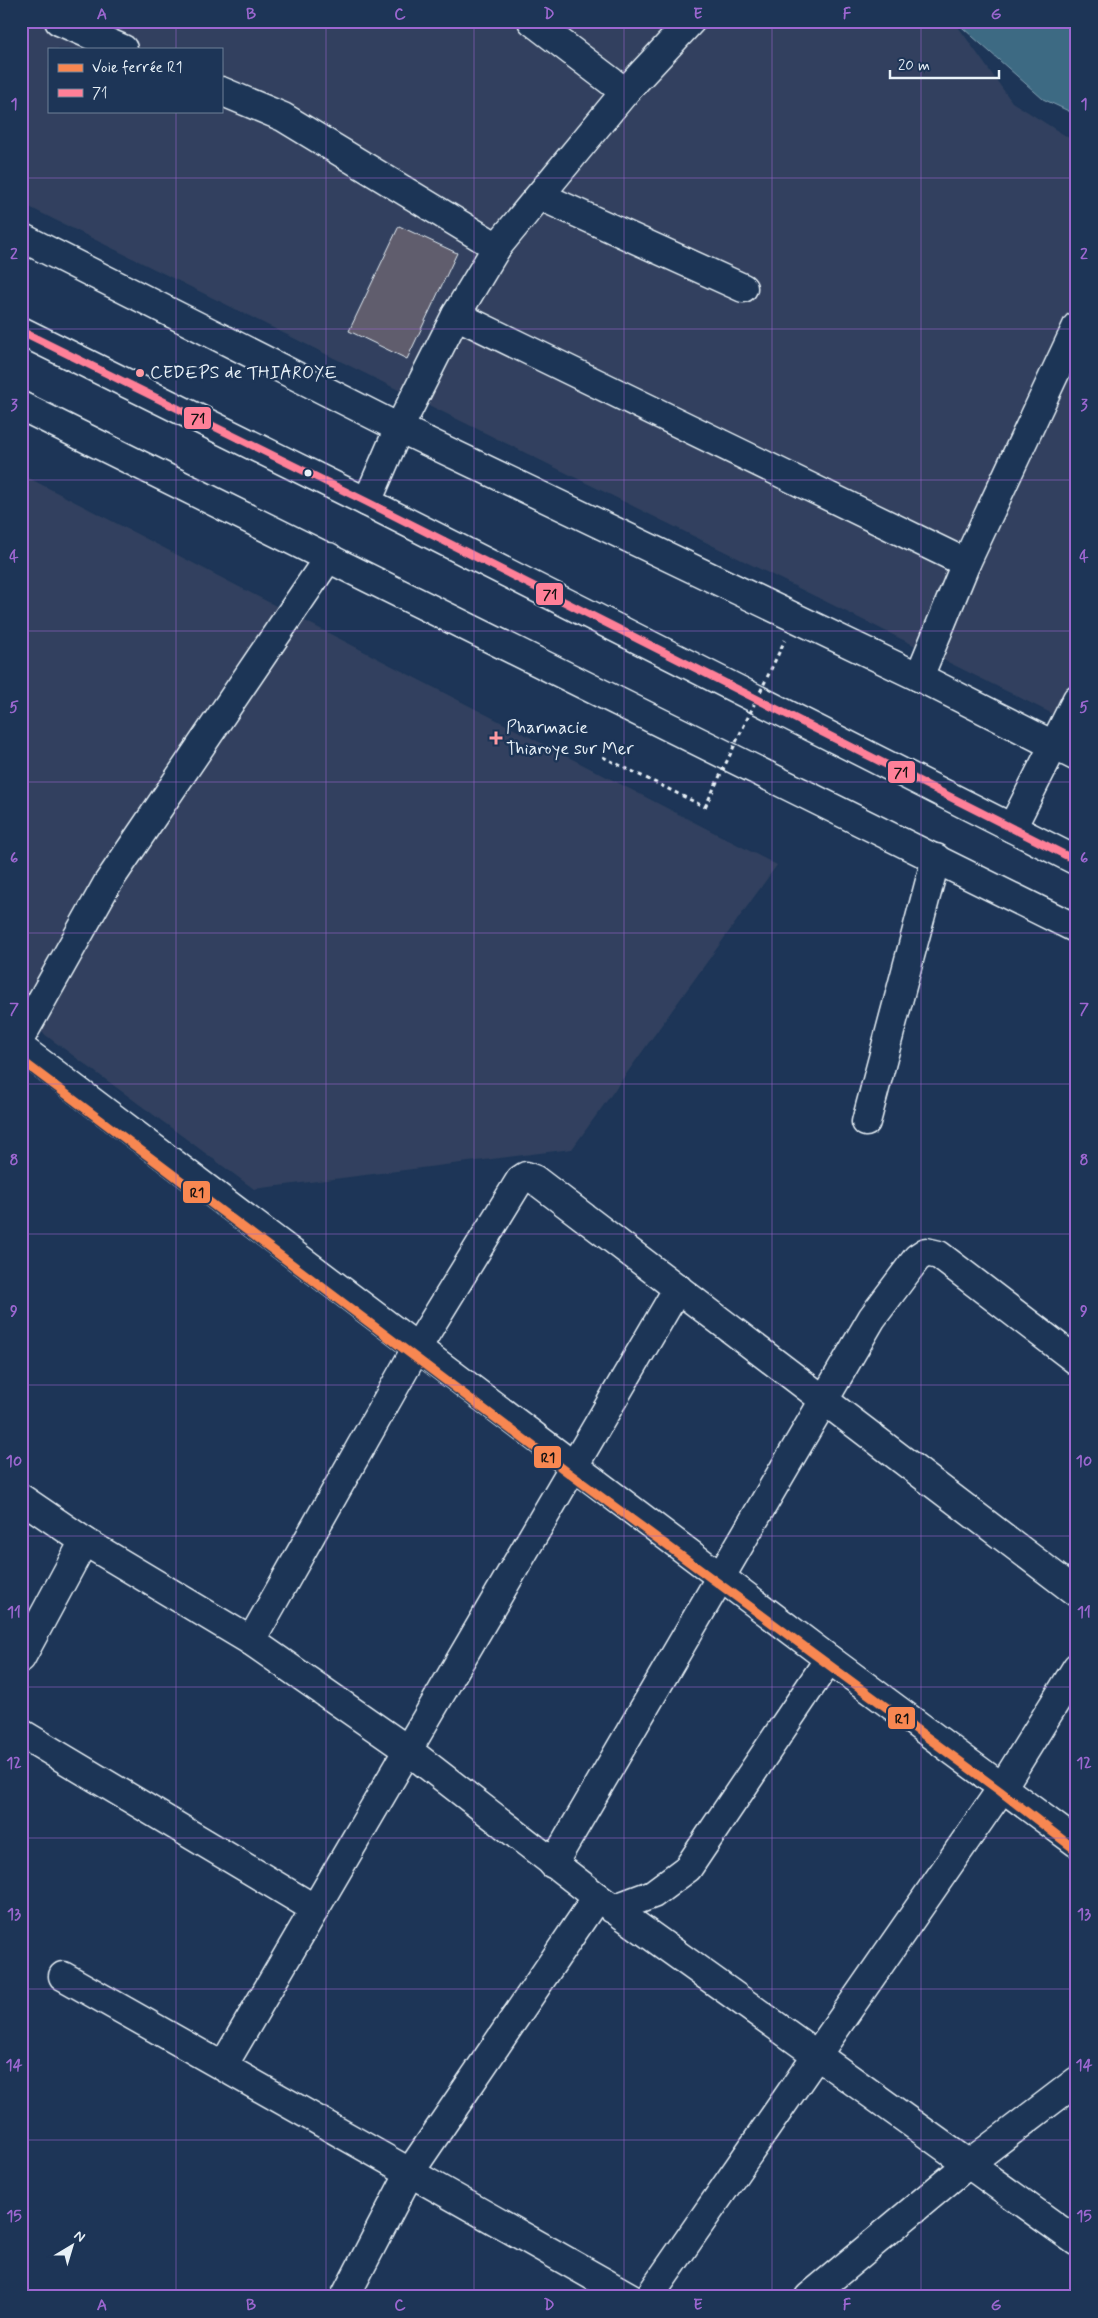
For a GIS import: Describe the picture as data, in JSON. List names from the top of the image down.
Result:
{
  "places": {
    "other": ["CEDEPS de THIAROYE"],
    "health": ["Pharmacie Thiaroye sur Mer"]
  },
  "lines": ["transit line 71", "rail line R1"],
  "legend": ["Voie ferrée R1", "71"],
  "scale_bar": "20 m",
  "north": "top right",
  "grid": {
    "columns": [
      "A",
      "B",
      "C",
      "D",
      "E",
      "F",
      "G"
    ],
    "rows": [
      "1",
      "2",
      "3",
      "4",
      "5",
      "6",
      "7",
      "8",
      "9",
      "10",
      "11",
      "12",
      "13",
      "14",
      "15"
    ]
  }
}
